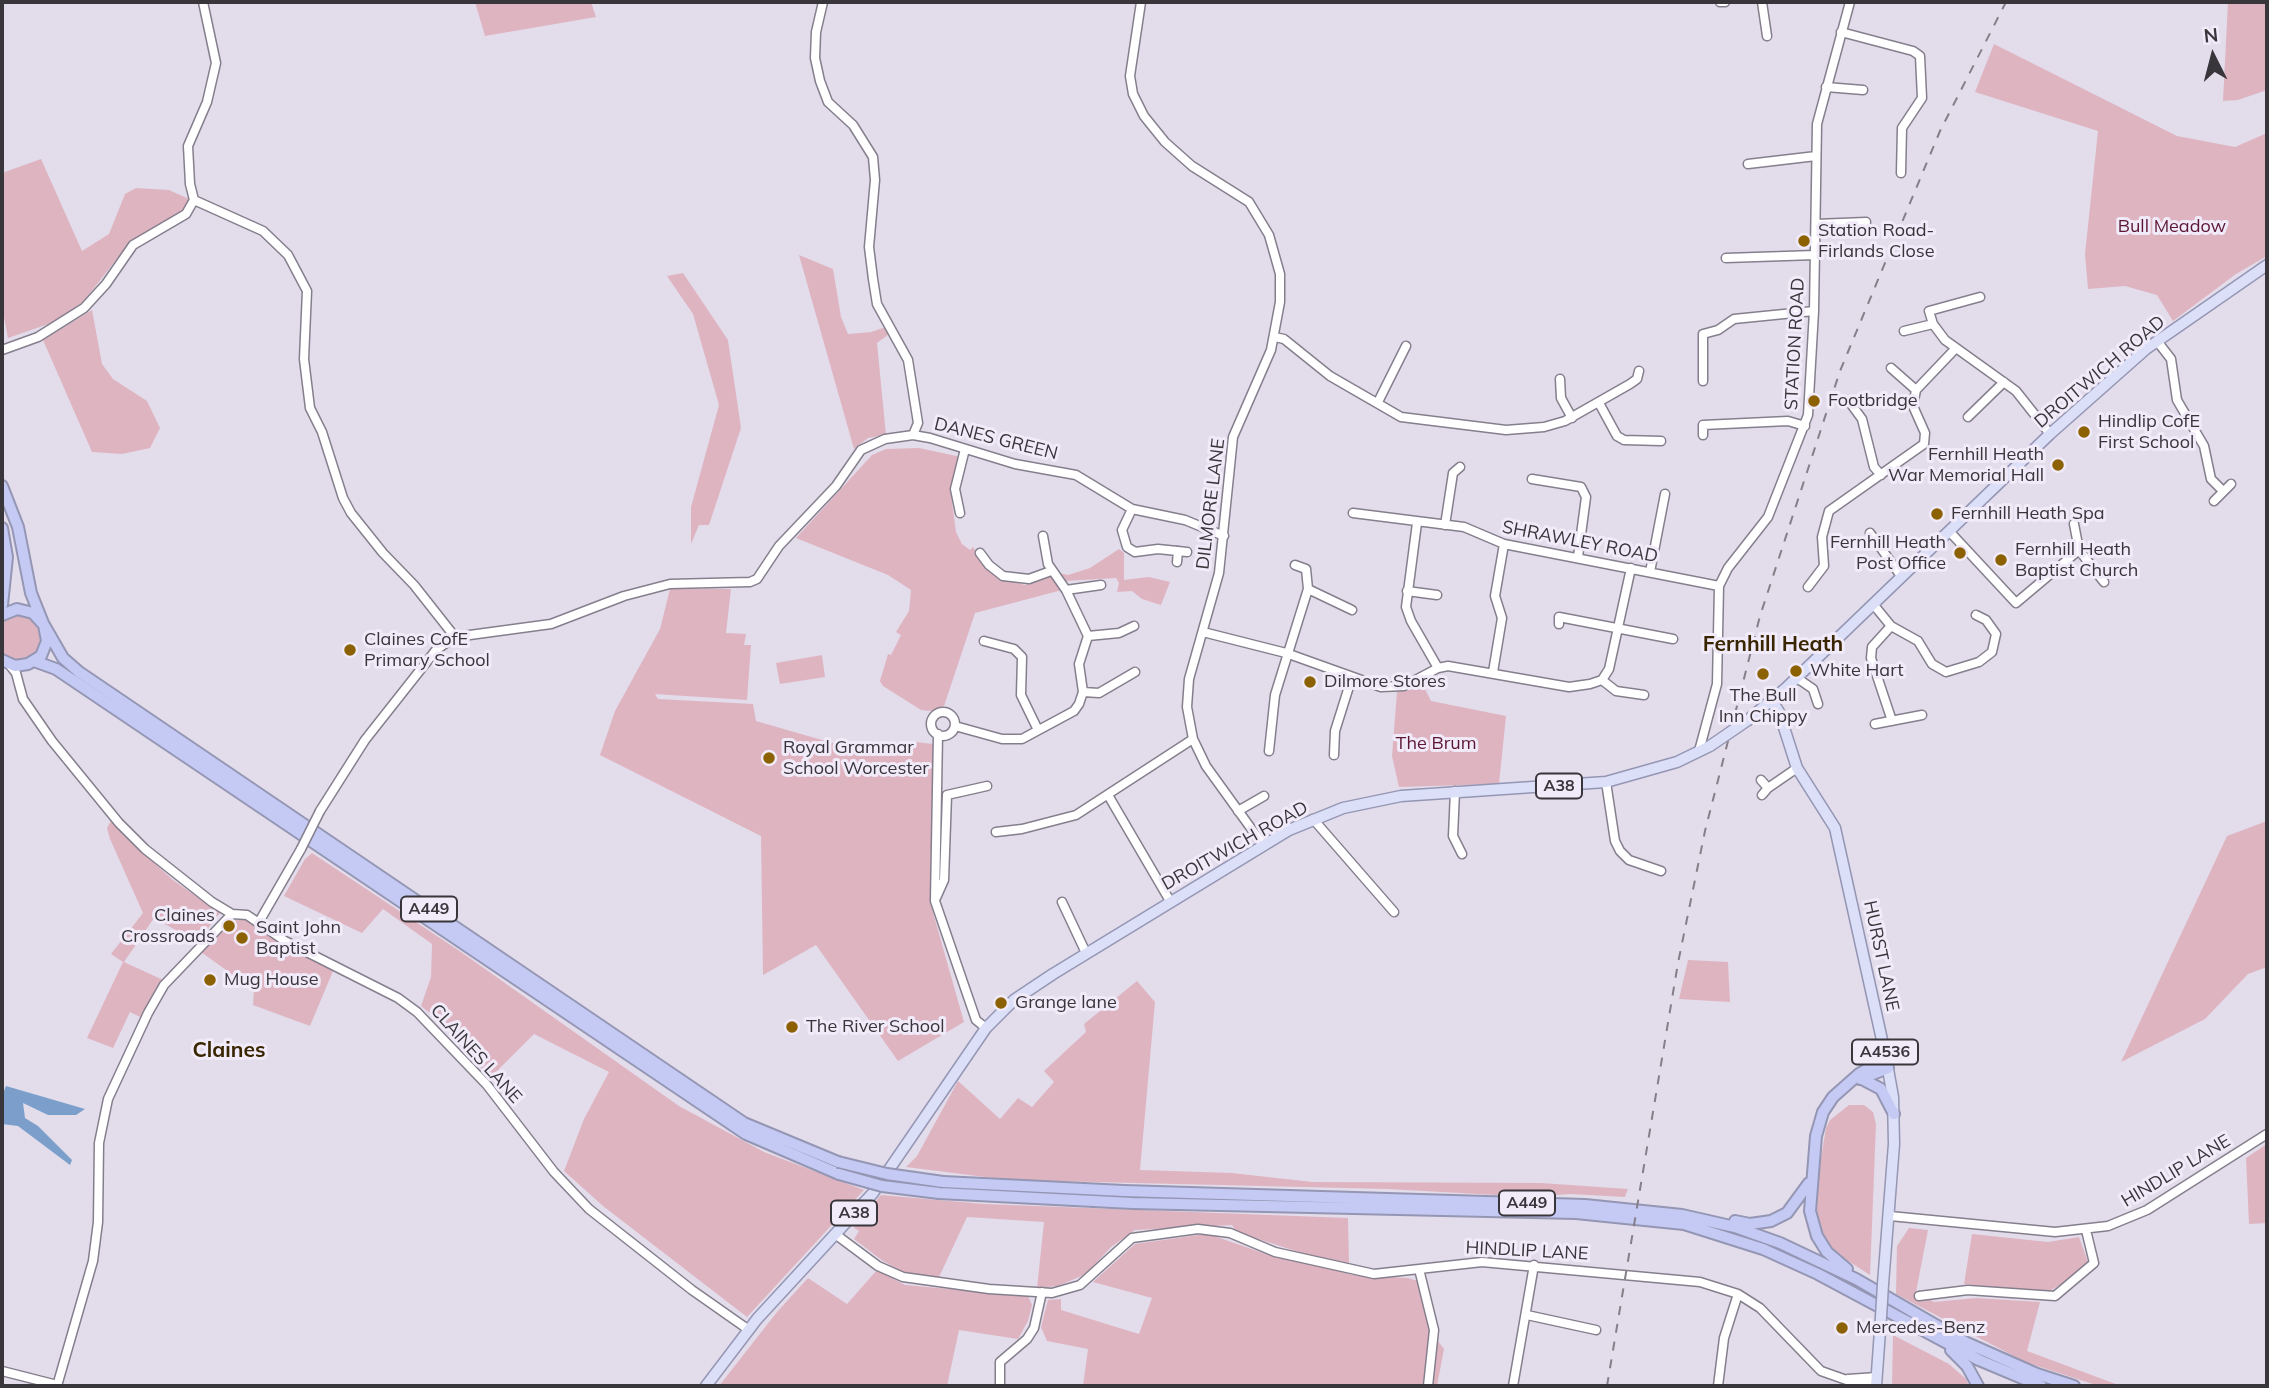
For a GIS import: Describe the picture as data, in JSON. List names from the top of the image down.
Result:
{
  "streets": {
    "highway": ["A449"],
    "main road": [
      "DROITWICH ROAD",
      "A38",
      "HURST LANE",
      "A4536"
    ],
    "street": [
      "STATION ROAD",
      "DANES GREEN",
      "DILMORE LANE",
      "SHRAWLEY ROAD",
      "CLAINES LANE",
      "HINDLIP LANE"
    ]
  },
  "crossings": [
    ["STATION ROAD", "SHRAWLEY ROAD"],
    ["DROITWICH ROAD", "DILMORE LANE"],
    ["DROITWICH ROAD", "HURST LANE"],
    ["DROITWICH ROAD", "CLAINES LANE"],
    ["DROITWICH ROAD", "HINDLIP LANE"],
    ["DANES GREEN", "DILMORE LANE"],
    ["HURST LANE", "HINDLIP LANE"]
  ],
  "districts": ["Fernhill Heath", "Claines"],
  "parks": ["Bull Meadow", "The Brum"],
  "places": [
    "Station Road- Firlands Close",
    "Footbridge",
    "Hindlip CofE First School",
    "Fernhill Heath War Memorial Hall",
    "Fernhill Heath Spa",
    "Fernhill Heath Post Office",
    "Fernhill Heath Baptist Church",
    "Claines CofE Primary School",
    "White Hart",
    "The Bull Inn Chippy",
    "Dilmore Stores",
    "Royal Grammar School Worcester",
    "Claines Crossroads",
    "Saint John Baptist",
    "Mug House",
    "Grange lane",
    "The River School",
    "Mercedes-Benz"
  ],
  "north": "top"
}
